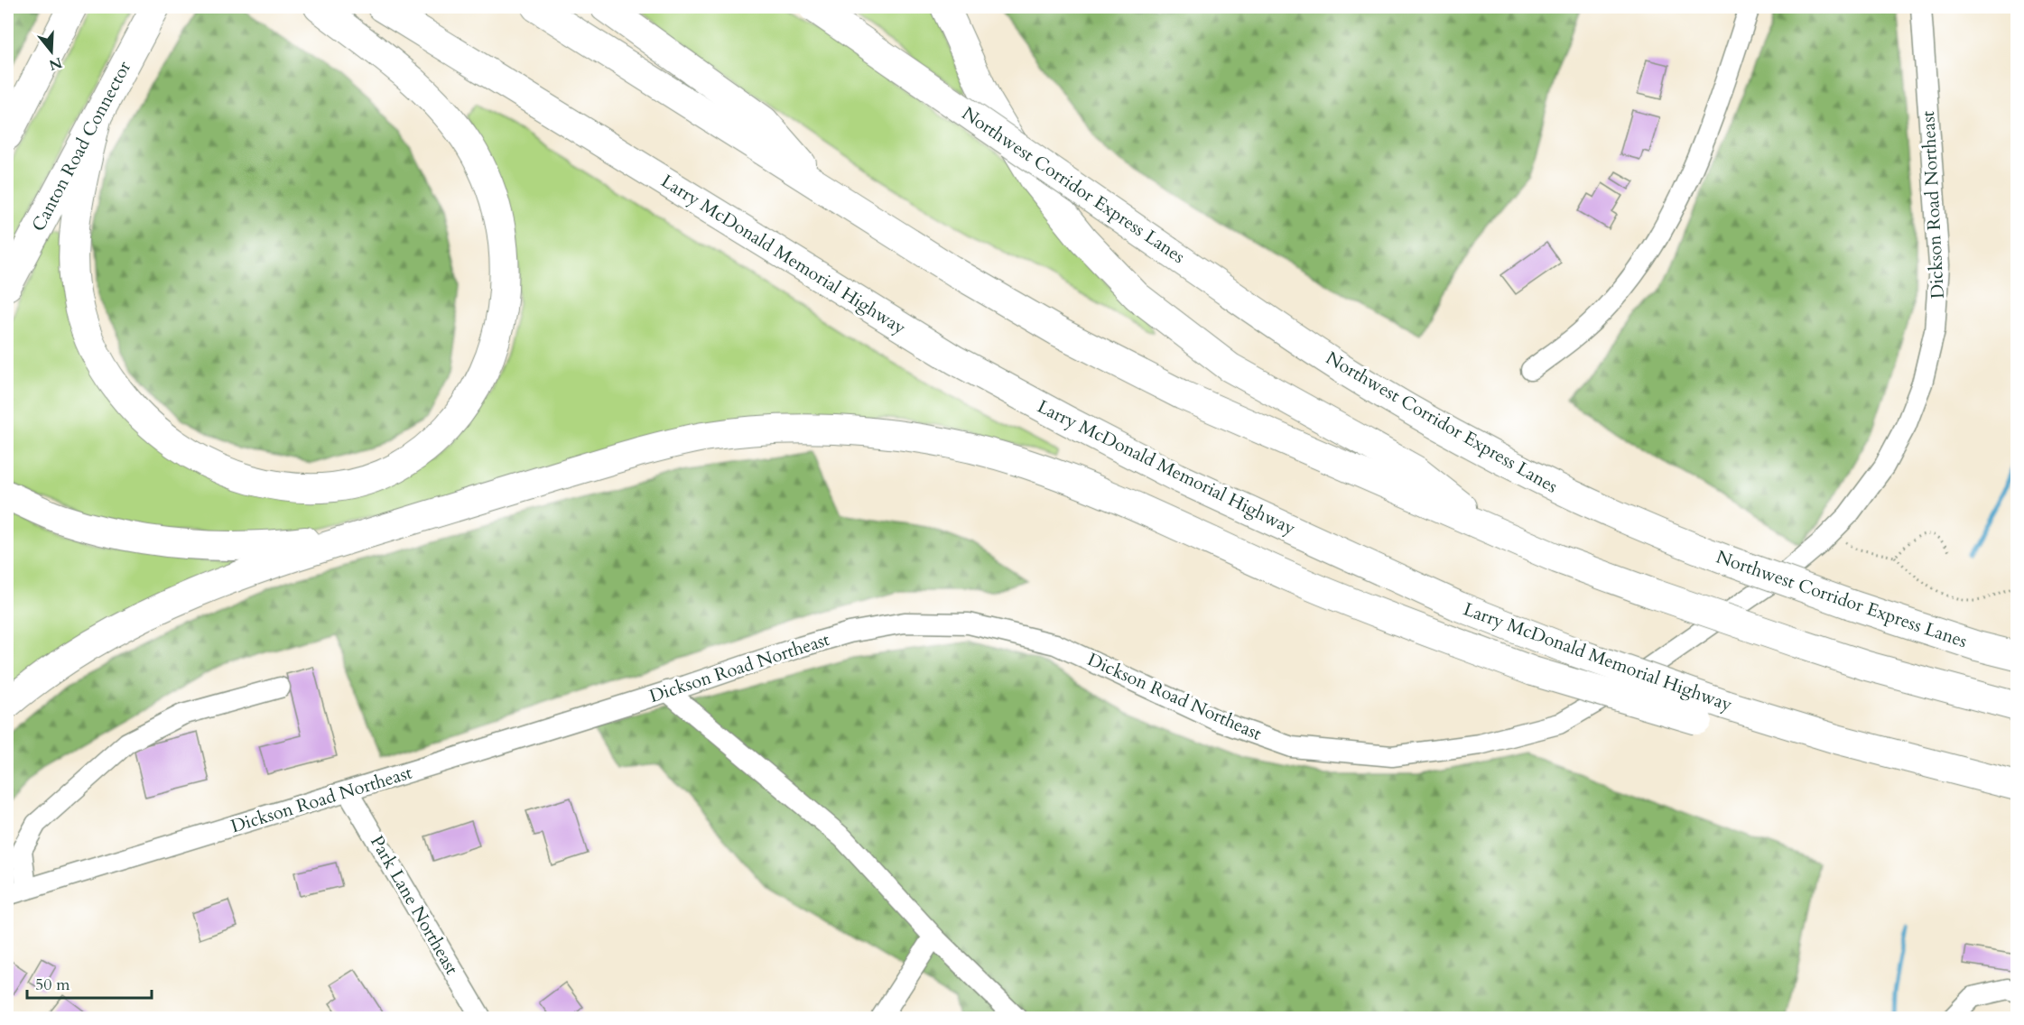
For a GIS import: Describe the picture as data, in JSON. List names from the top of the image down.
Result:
{
  "streets": {
    "highway": ["Canton Road Connector", "Northwest Corridor Express Lanes", "Larry McDonald Memorial Highway"],
    "street": ["Dickson Road Northeast", "Park Lane Northeast"]
  },
  "crossings": [
    ["Dickson Road Northeast", "Park Lane Northeast"]
  ],
  "scale_bar": "50 m",
  "north": "bottom"
}
